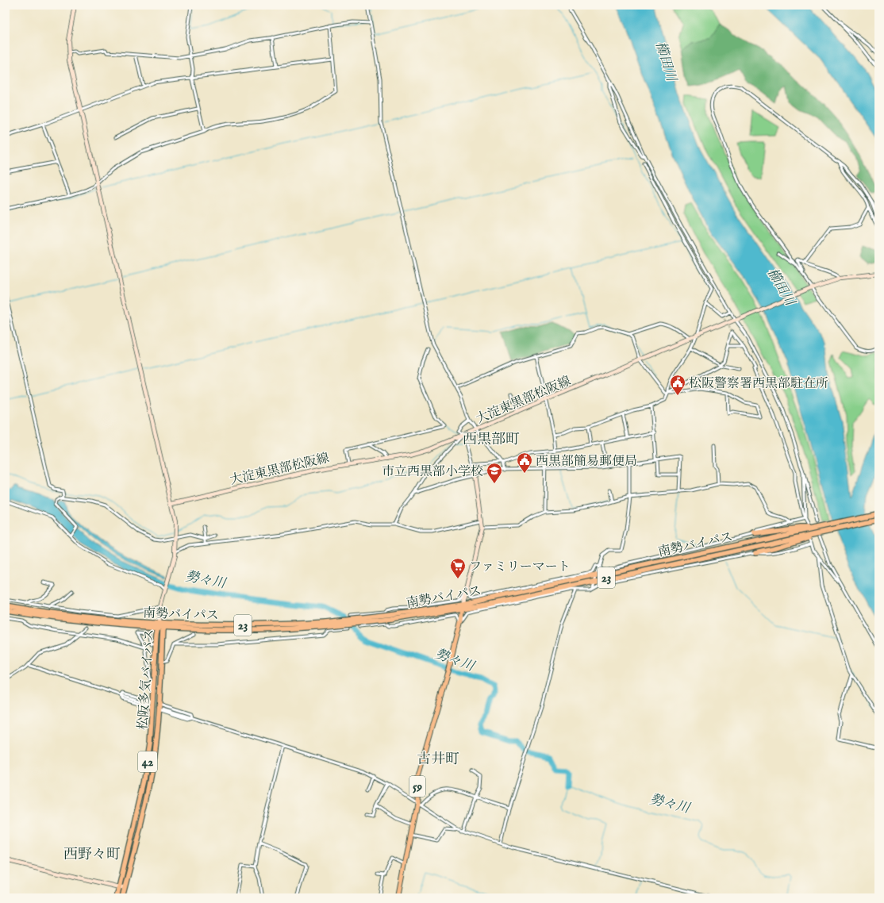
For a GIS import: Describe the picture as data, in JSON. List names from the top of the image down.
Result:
{
  "streets": {
    "highway": [
      "南勢バイパス",
      "23",
      "松阪多気バイパス",
      "42"
    ],
    "main road": ["大淀東黒部松阪線", "59"]
  },
  "crossings": [
    ["南勢バイパス", "松阪多気バイパス"],
    ["南勢バイパス", "59"]
  ],
  "districts": ["西黒部町", "古井町", "西野々町"],
  "water": ["櫛田川", "勢々川"],
  "places": {
    "public building": ["松阪警察署西黒部駐在所", "西黒部簡易郵便局"],
    "school or university": ["市立西黒部小学校"],
    "supermarket": ["ファミリーマート"]
  }
}
